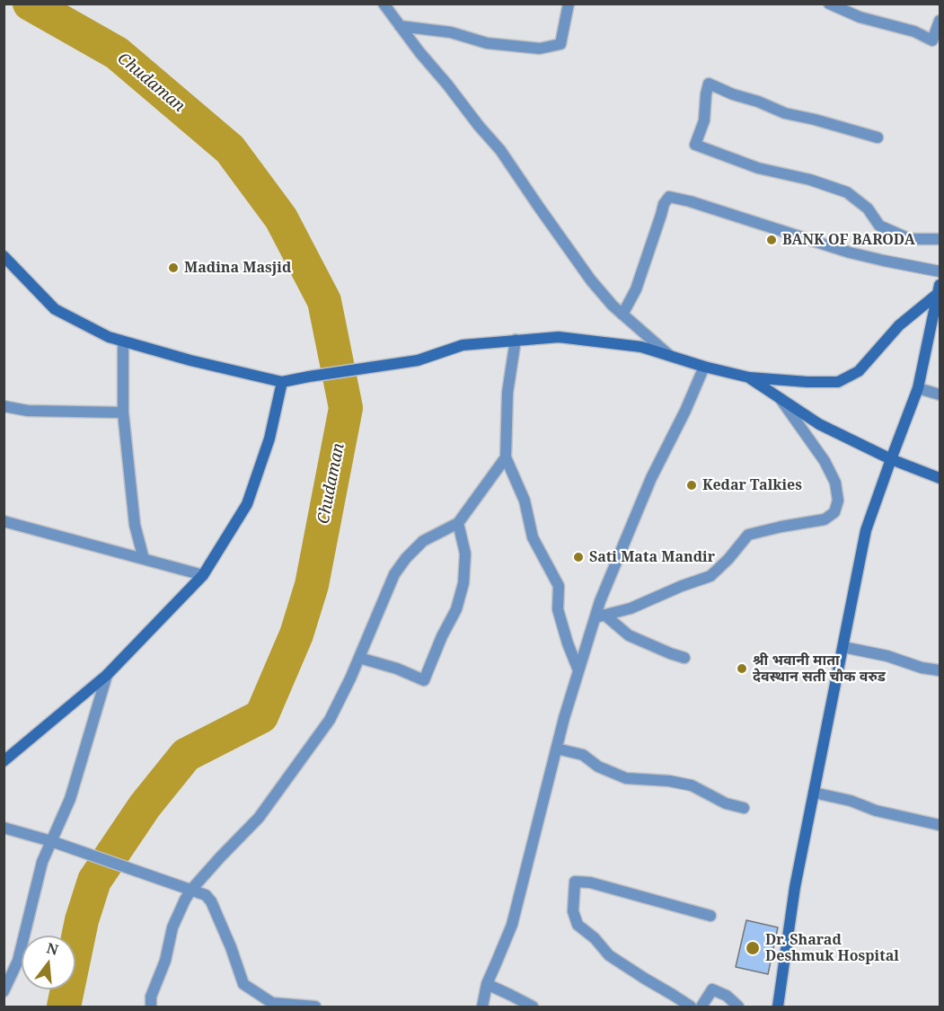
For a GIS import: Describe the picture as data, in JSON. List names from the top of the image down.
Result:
{
  "water": ["Chudaman"],
  "places": [
    "BANK OF BARODA",
    "Madina Masjid",
    "Kedar Talkies",
    "Sati Mata Mandir",
    "श्री भवानी माता देवस्थान सती चौक वरुड",
    "Dr. Sharad Deshmuk Hospital"
  ],
  "north": "top"
}
